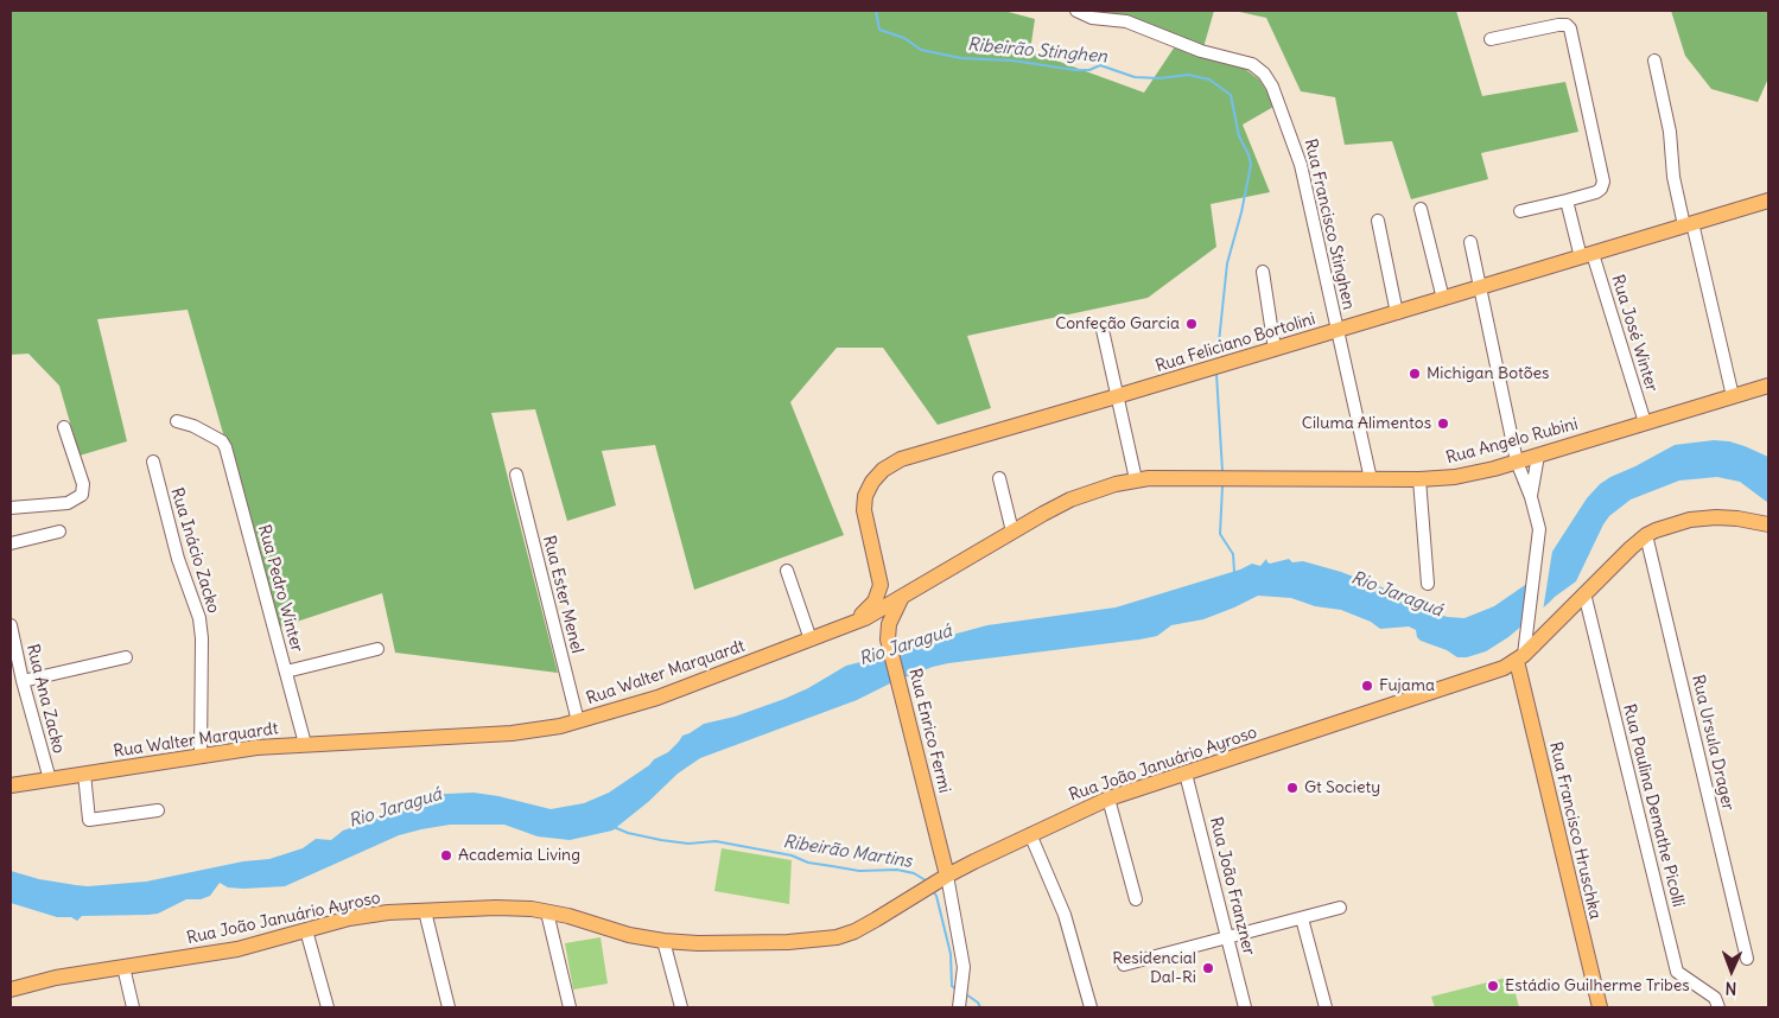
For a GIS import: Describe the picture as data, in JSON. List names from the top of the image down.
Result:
{
  "streets": {
    "main road": [
      "Rua Feliciano Bortolini",
      "Rua Angelo Rubini",
      "Rua Walter Marquardt",
      "Rua Enrico Fermi",
      "Rua João Januário Ayroso",
      "Rua Francisco Hruschka"
    ],
    "street": [
      "Rua Francisco Stinghen",
      "Rua José Winter",
      "Rua Inácio Zacko",
      "Rua Pedro Winter",
      "Rua Ester Menel",
      "Rua Ana Zacko",
      "Rua Ursula Drager",
      "Rua Paulina Demathe Picolli",
      "Rua João Franzner"
    ]
  },
  "crossings": [
    ["Rua Francisco Stinghen", "Rua Feliciano Bortolini"],
    ["Rua Francisco Stinghen", "Rua Angelo Rubini"],
    ["Rua José Winter", "Rua Feliciano Bortolini"],
    ["Rua José Winter", "Rua Angelo Rubini"],
    ["Rua Angelo Rubini", "Rua Walter Marquardt"],
    ["Rua Inácio Zacko", "Rua Walter Marquardt"],
    ["Rua Pedro Winter", "Rua Walter Marquardt"],
    ["Rua Ester Menel", "Rua Walter Marquardt"],
    ["Rua Walter Marquardt", "Rua Ana Zacko"],
    ["Rua Walter Marquardt", "Rua Enrico Fermi"],
    ["Rua Enrico Fermi", "Rua João Januário Ayroso"],
    ["Rua Ursula Drager", "Rua João Januário Ayroso"],
    ["Rua João Januário Ayroso", "Rua Paulina Demathe Picolli"],
    ["Rua João Januário Ayroso", "Rua Francisco Hruschka"],
    ["Rua João Januário Ayroso", "Rua João Franzner"]
  ],
  "water": ["Ribeirão Stinghen", "Rio Jaraguá", "Ribeirão Martins"],
  "places": [
    "Confeção Garcia",
    "Michigan Botões",
    "Ciluma Alimentos",
    "Fujama",
    "Gt Society",
    "Academia Living",
    "Residencial Dal-Ri",
    "Estádio Guilherme Tribes"
  ],
  "north": "bottom"
}
